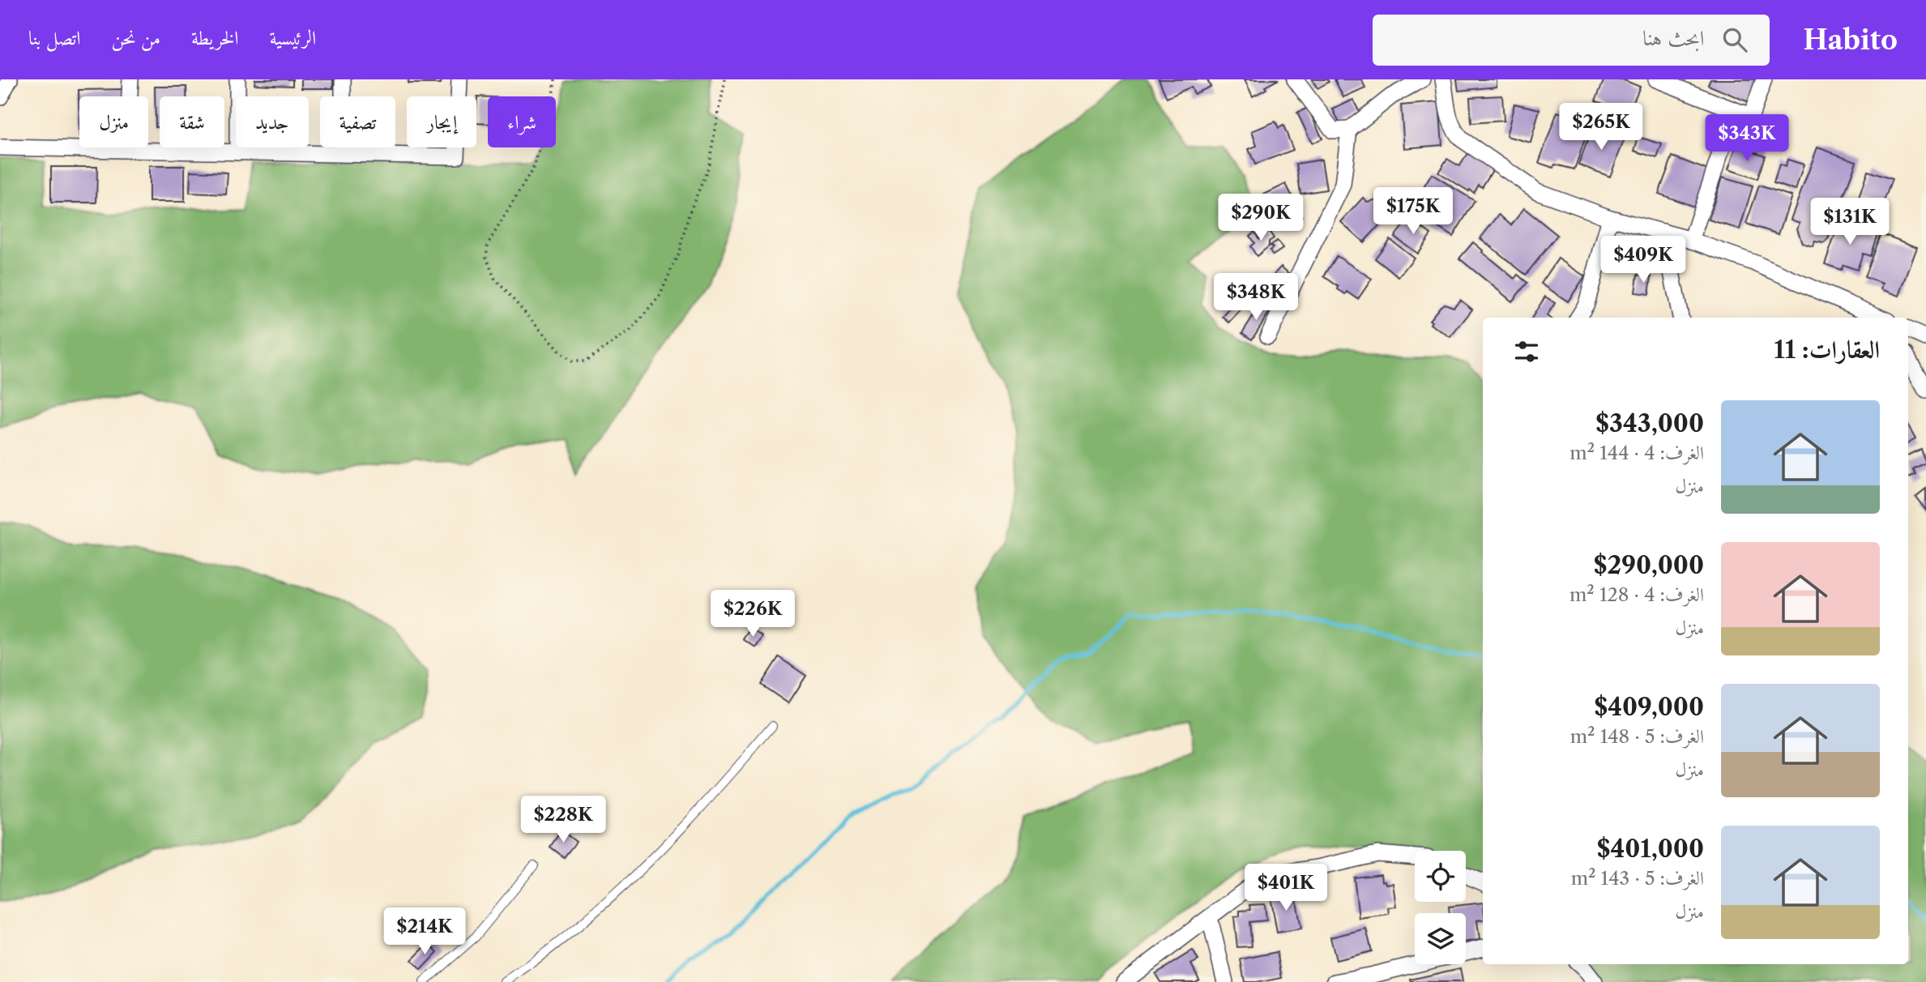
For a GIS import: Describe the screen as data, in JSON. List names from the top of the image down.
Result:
{
  "page": {
    "header": "Habito",
    "search": "ابحث هنا",
    "nav": [
      "الرئيسية",
      "الخريطة",
      "من نحن",
      "اتصل بنا"
    ],
    "chip": [
      "شراء",
      "إيجار",
      "تصفية",
      "جديد",
      "شقة",
      "منزل"
    ],
    "price": [
      "$265K",
      "$343K",
      "$175K",
      "$290K",
      "$131K",
      "$409K",
      "$348K",
      "$226K",
      "$228K",
      "$401K",
      "$214K"
    ],
    "heading": "العقارات: 11",
    "list": [
      {
        "name": "$343,000",
        "note": "الغرف: 4 · 144 m² · منزل"
      },
      {
        "name": "$290,000",
        "note": "الغرف: 4 · 128 m² · منزل"
      },
      {
        "name": "$409,000",
        "note": "الغرف: 5 · 148 m² · منزل"
      },
      {
        "name": "$401,000",
        "note": "الغرف: 5 · 143 m² · منزل"
      }
    ]
  }
}
